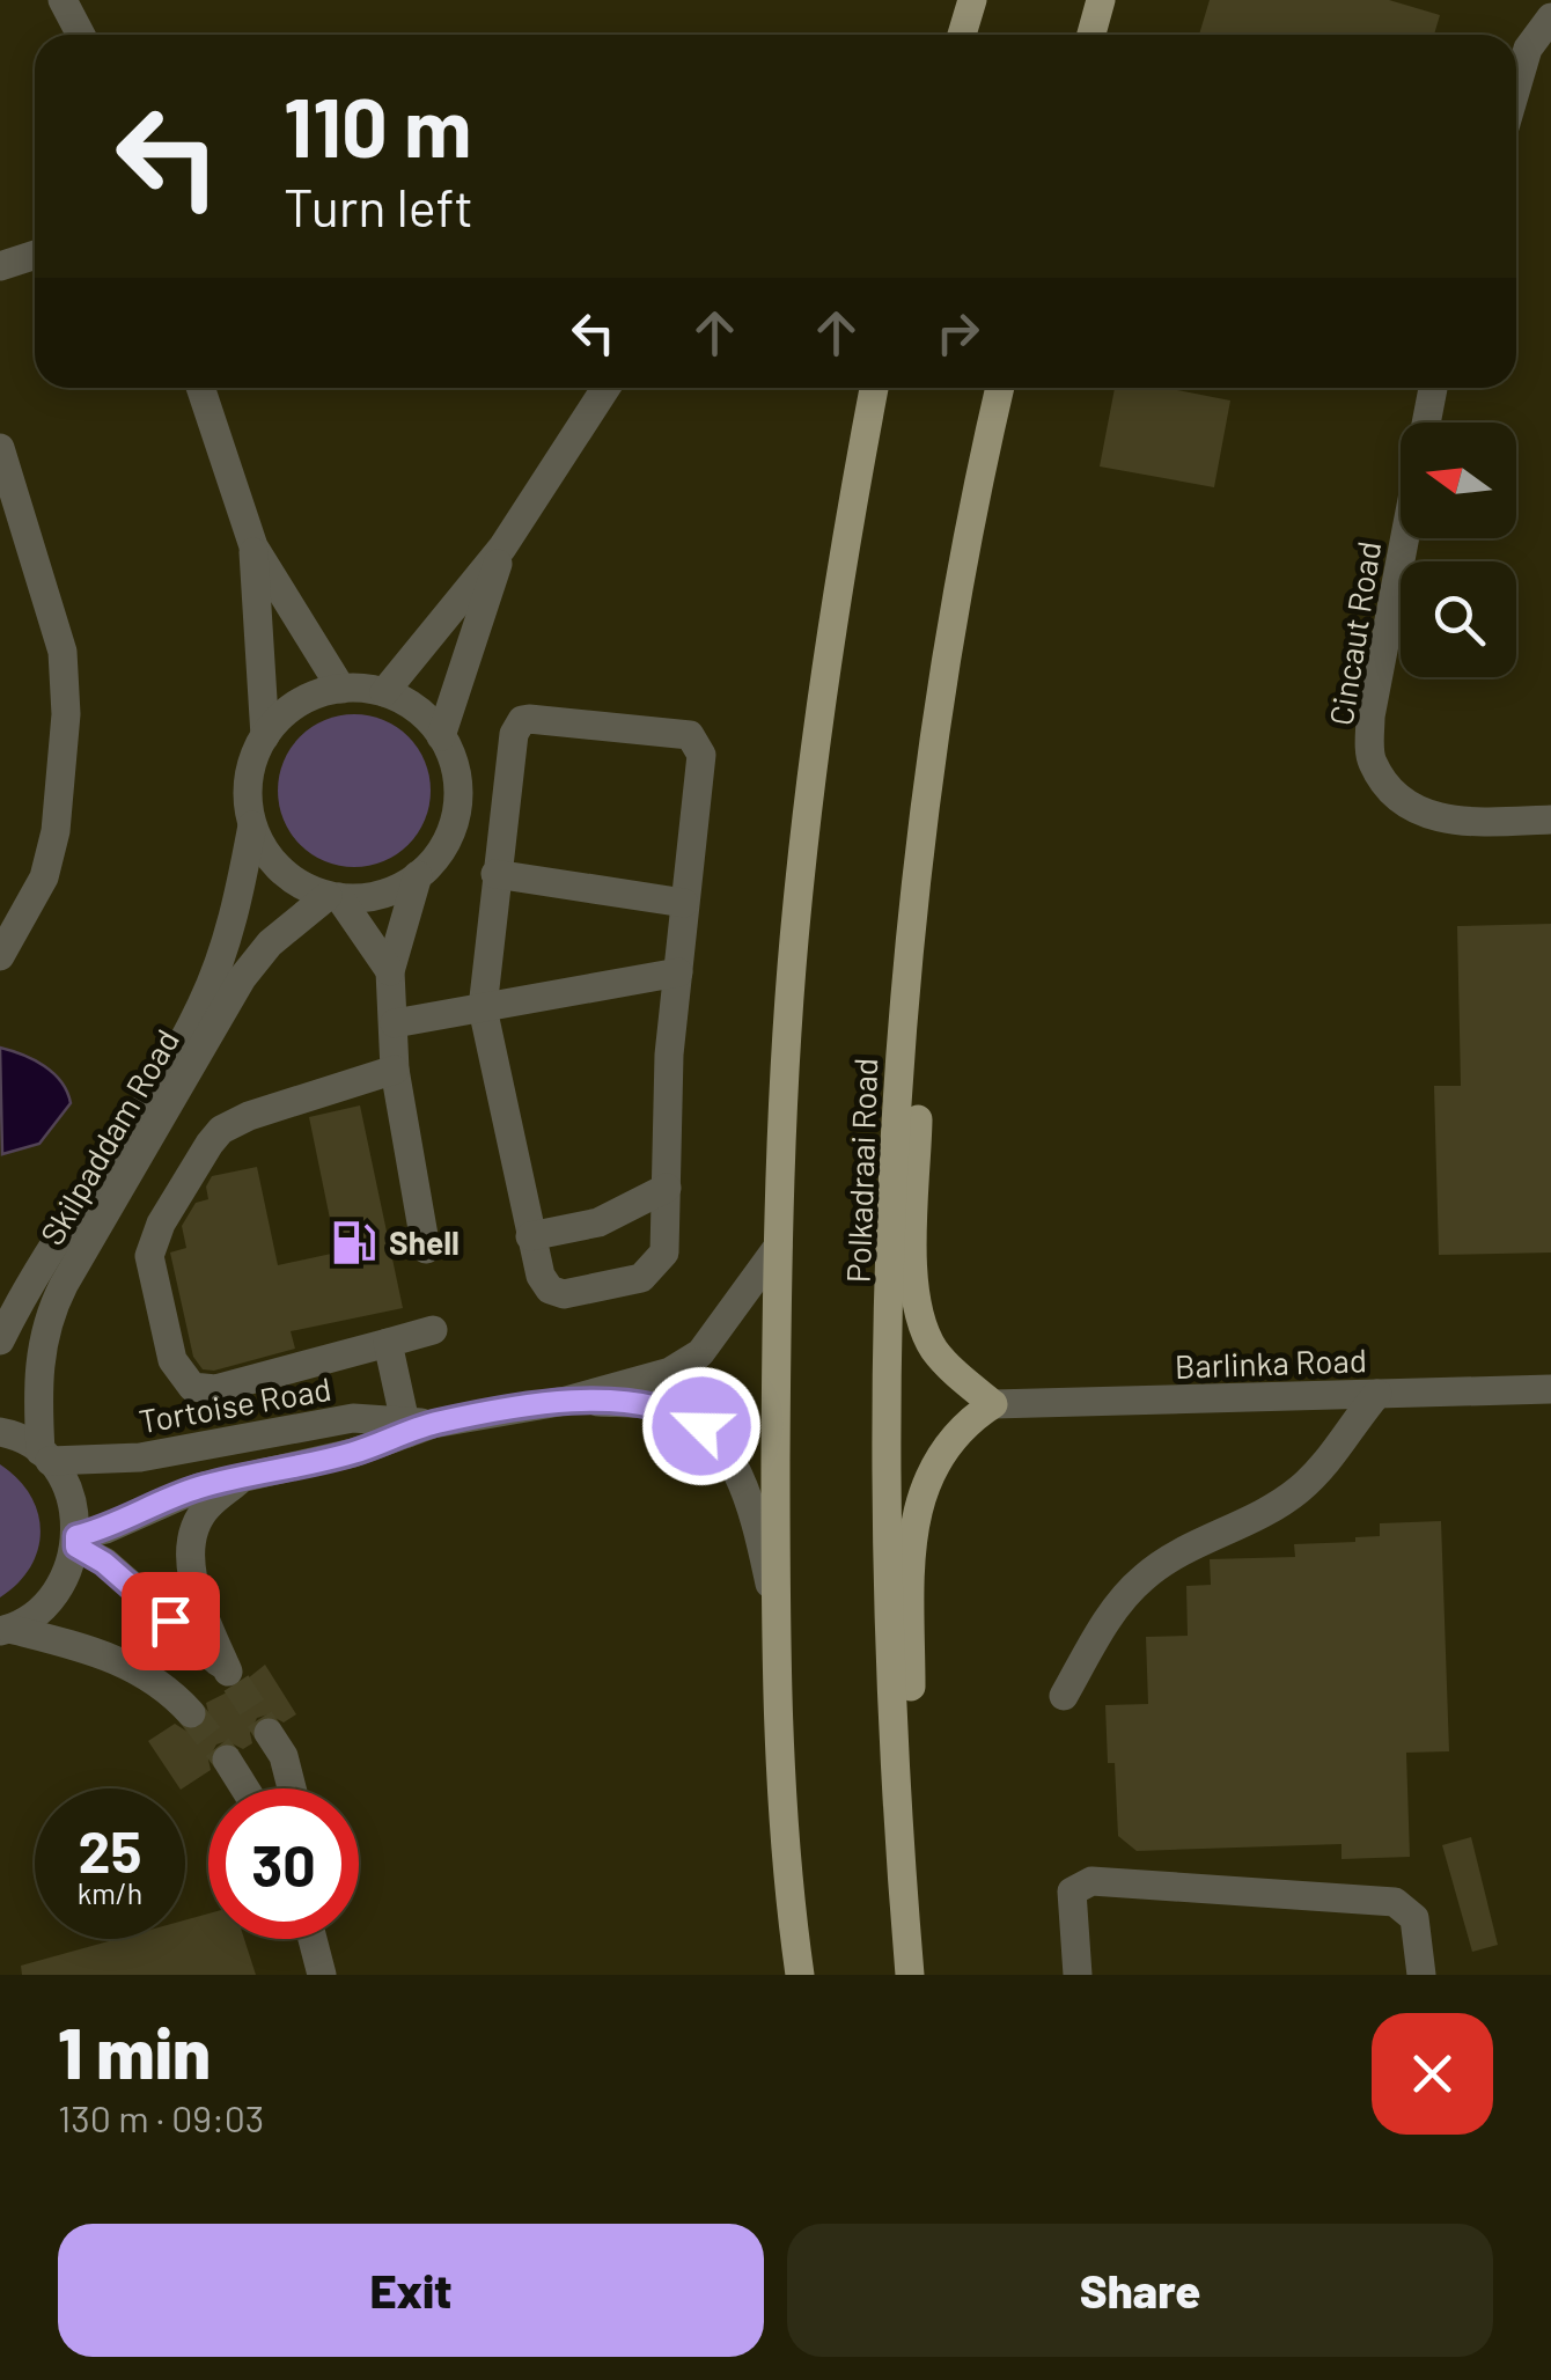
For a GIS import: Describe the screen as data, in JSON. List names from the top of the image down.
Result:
{
  "streets": {
    "main road": ["Polkadraai Road"],
    "street": [
      "Cincaut Road",
      "Skilpaddam Road",
      "Barlinka Road",
      "Tortoise Road"
    ]
  },
  "crossings": [
    ["Skilpaddam Road", "Tortoise Road"]
  ],
  "places": {
    "fuel station": ["Shell"]
  },
  "north": "left",
  "page": {
    "turn": ["110 m", "Turn left"],
    "speed": "25 km/h",
    "limit": "30",
    "heading": ["1 min", "130 m · 09:03"],
    "buttons": ["Exit", "Share"]
  }
}
